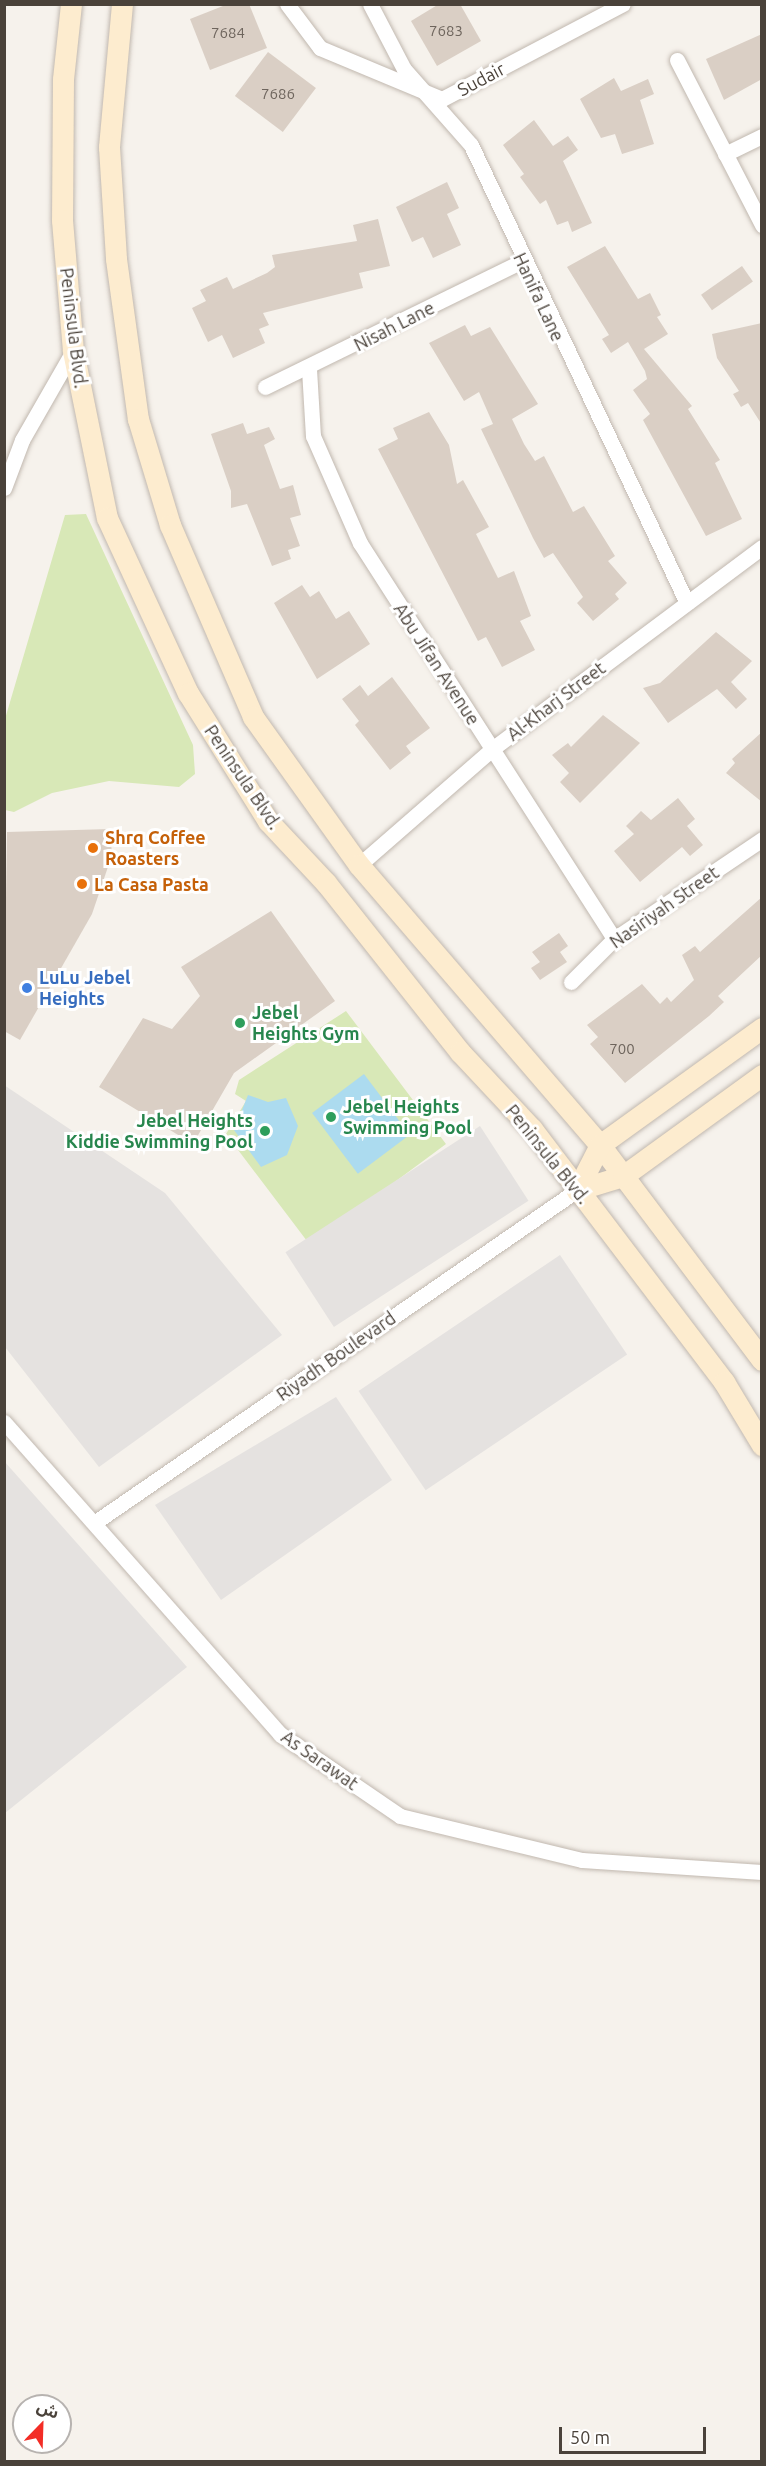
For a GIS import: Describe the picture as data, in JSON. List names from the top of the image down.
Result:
{
  "streets": {
    "main road": ["Peninsula Blvd.", "Riyadh Boulevard"],
    "street": [
      "Sudair",
      "Hanifa Lane",
      "Nisah Lane",
      "Abu Jifan Avenue",
      "Al-Kharj Street",
      "Nasiriyah Street",
      "As Sarawat"
    ]
  },
  "crossings": [
    ["Sudair", "Hanifa Lane"],
    ["Hanifa Lane", "Nisah Lane"],
    ["Hanifa Lane", "Al-Kharj Street"],
    ["Nisah Lane", "Abu Jifan Avenue"],
    ["Peninsula Blvd.", "Riyadh Boulevard"],
    ["Abu Jifan Avenue", "Al-Kharj Street"],
    ["Abu Jifan Avenue", "Nasiriyah Street"],
    ["Riyadh Boulevard", "As Sarawat"]
  ],
  "places": [
    "Shrq Coffee Roasters",
    "La Casa Pasta",
    "LuLu Jebel Heights",
    "Jebel Heights Gym",
    "Jebel Heights Swimming Pool",
    "Jebel Heights Kiddie Swimming Pool"
  ],
  "house_numbers": [
    "7683",
    "7684",
    "7686",
    "700"
  ],
  "scale_bar": "50 m",
  "north": "top right"
}
